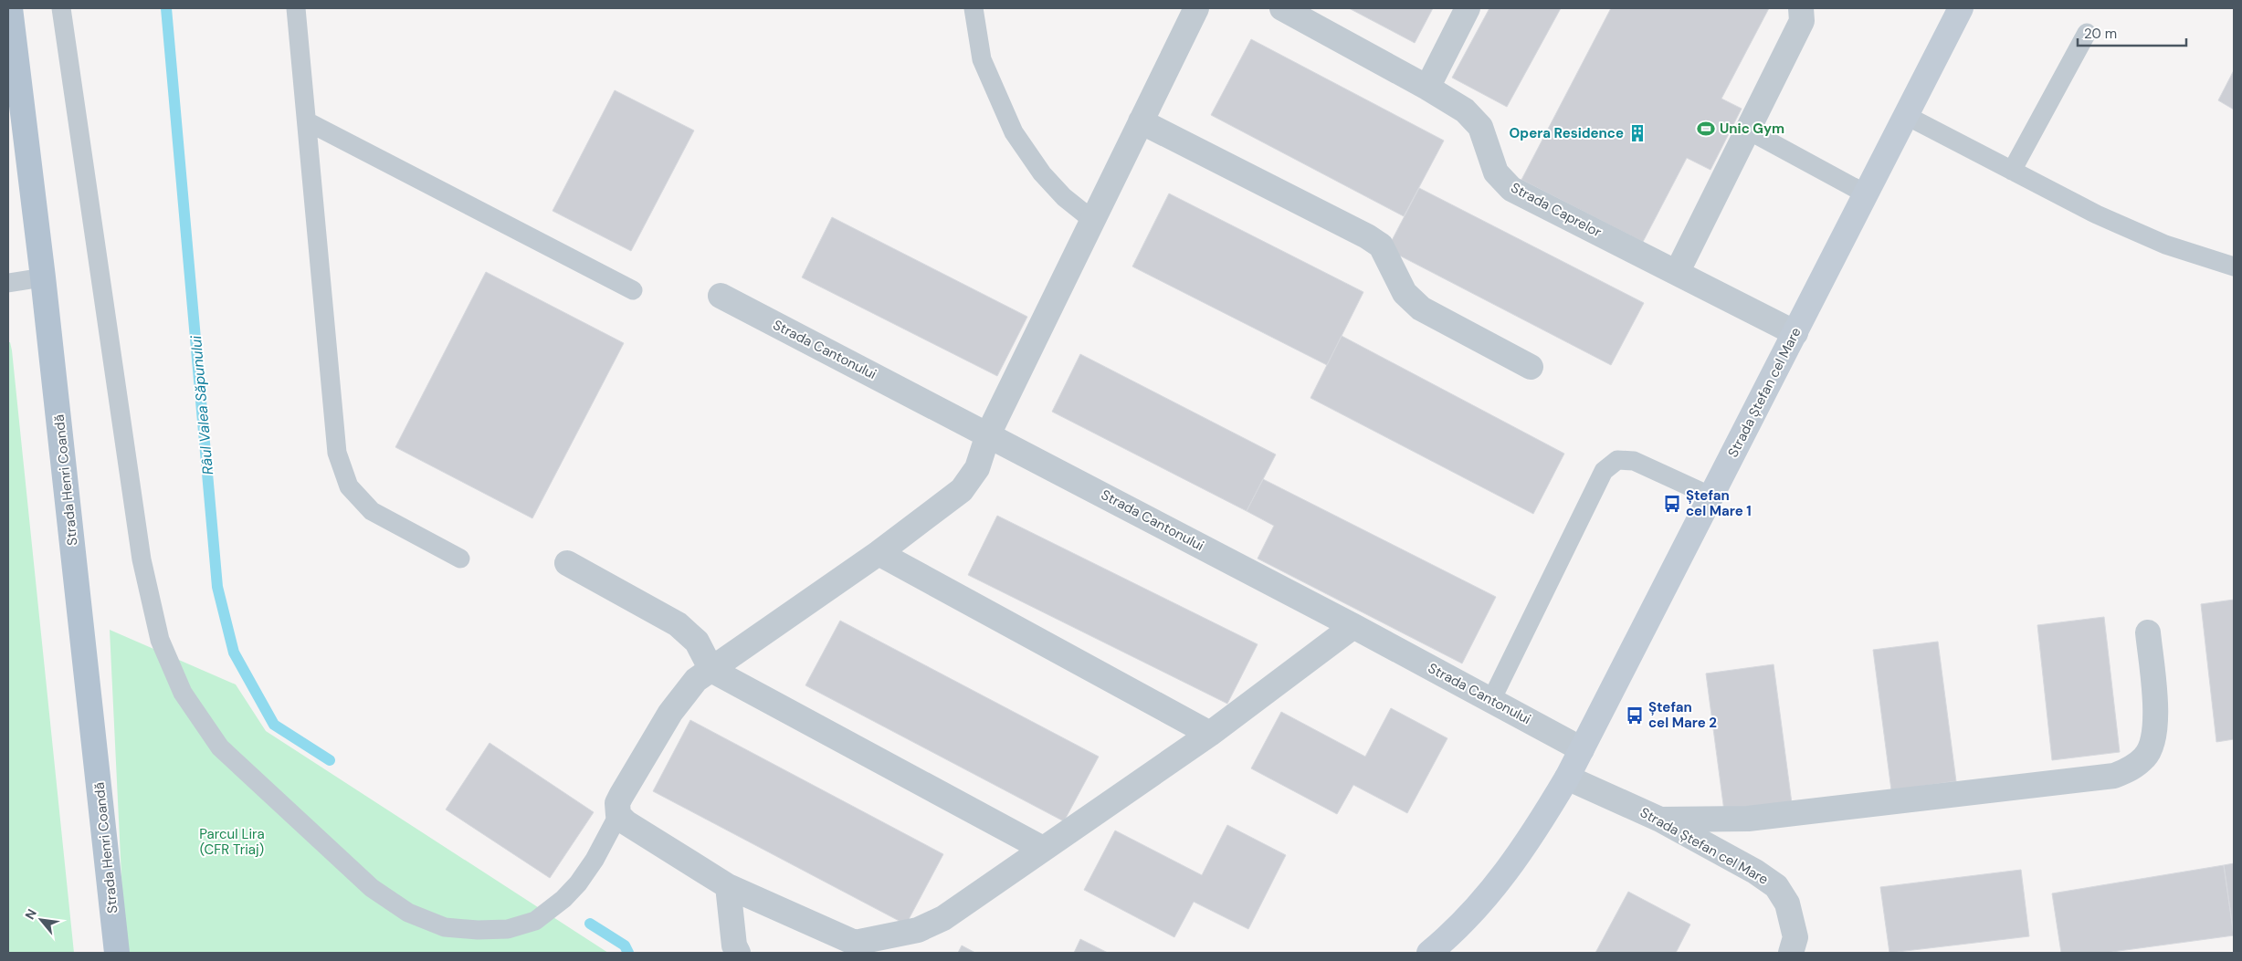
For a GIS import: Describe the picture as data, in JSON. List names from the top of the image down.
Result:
{
  "streets": {
    "main road": ["Strada Ștefan cel Mare", "Strada Henri Coandă"],
    "street": ["Strada Caprelor", "Strada Cantonului"]
  },
  "crossings": [
    ["Strada Caprelor", "Strada Ștefan cel Mare"],
    ["Strada Cantonului", "Strada Ștefan cel Mare"]
  ],
  "water": ["Râul Valea Săpunului"],
  "parks": ["Parcul Lira (CFR Triaj)"],
  "places": {
    "sports": ["Unic Gym"],
    "building": ["Opera Residence"],
    "bus stop": ["Ștefan cel Mare 1", "Ștefan cel Mare 2"]
  },
  "scale_bar": "20 m",
  "north": "top left"
}
